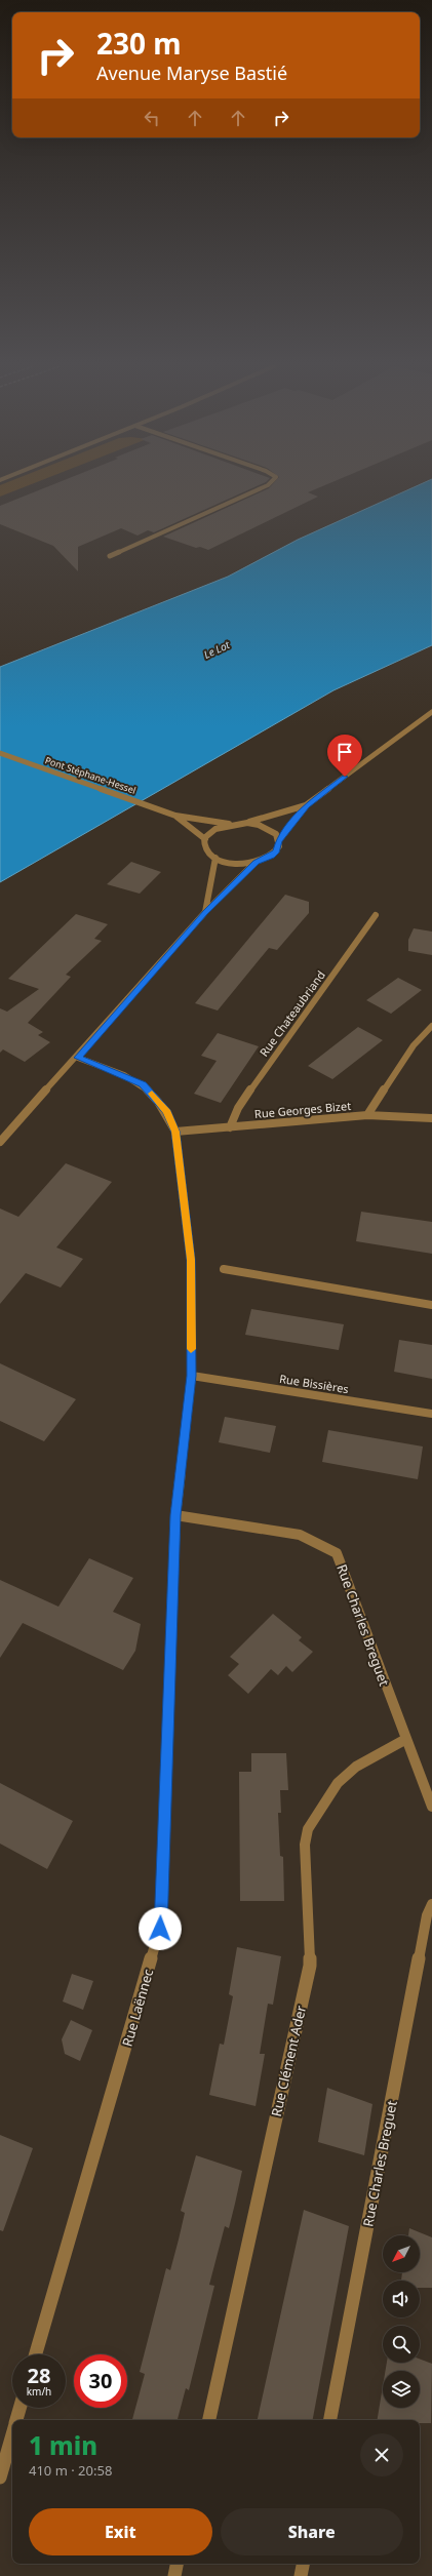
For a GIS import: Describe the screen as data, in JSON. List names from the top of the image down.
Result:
{
  "streets": {
    "street": [
      "Pont Stéphane-Hessel",
      "Rue Chateaubriand",
      "Rue Georges Bizet",
      "Rue Bissières",
      "Rue Charles Breguet",
      "Rue Laënnec",
      "Rue Clément Ader"
    ]
  },
  "crossings": [
    ["Rue Chateaubriand", "Rue Georges Bizet"],
    ["Rue Georges Bizet", "Rue Laënnec"],
    ["Rue Bissières", "Rue Laënnec"],
    ["Rue Charles Breguet", "Rue Laënnec"],
    ["Rue Charles Breguet", "Rue Clément Ader"]
  ],
  "water": ["Le Lot"],
  "north": "bottom left",
  "page": {
    "turn": ["230 m", "Avenue Maryse Bastié"],
    "speed": "28 km/h",
    "limit": "30",
    "heading": ["1 min", "410 m · 20:58"],
    "buttons": ["Exit", "Share"]
  }
}
